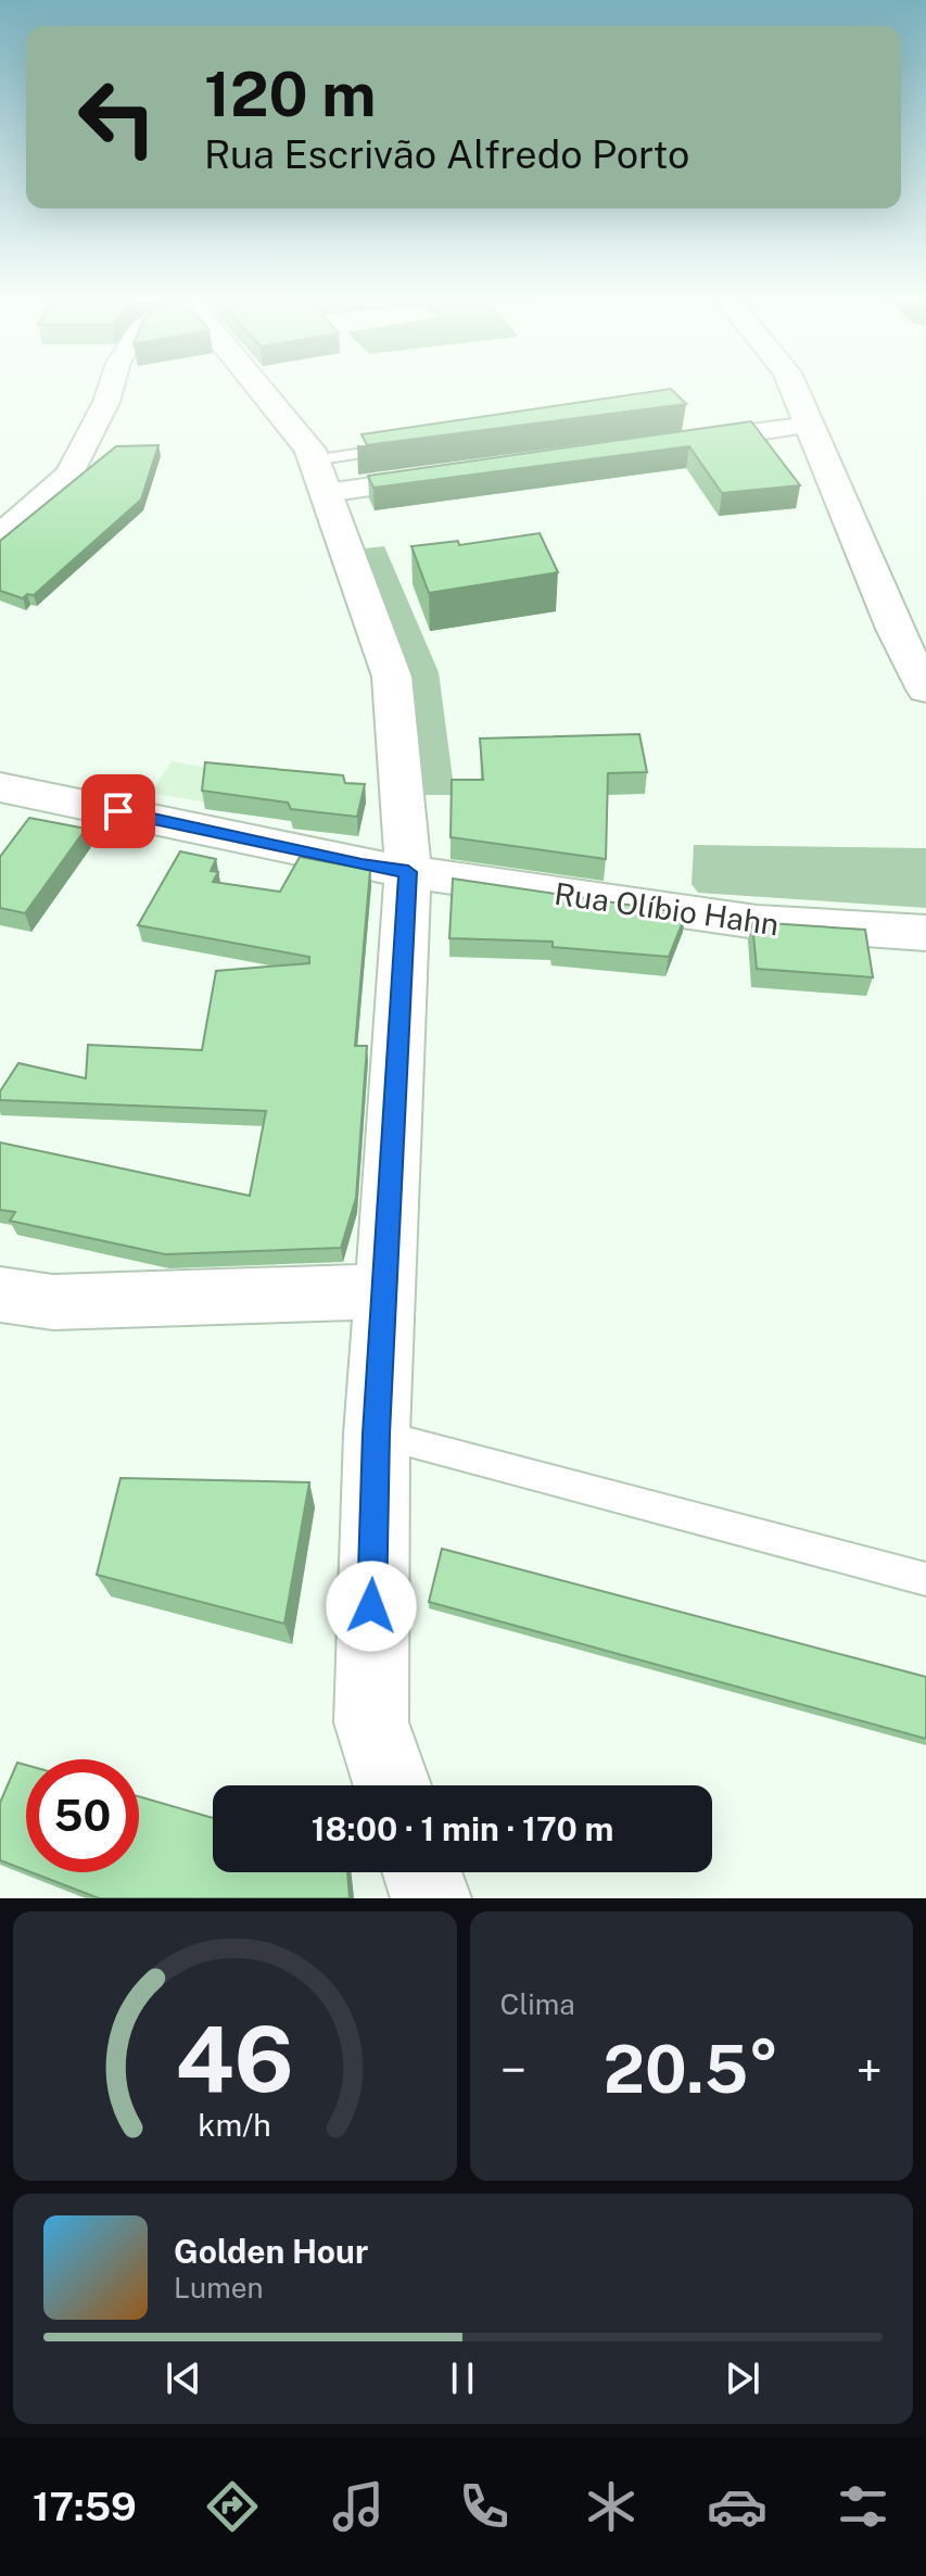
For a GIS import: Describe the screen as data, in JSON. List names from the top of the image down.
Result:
{
  "streets": {
    "main road": ["Rua Olíbio Hahn"]
  },
  "page": {
    "turn": ["120 m", "Rua Escrivão Alfredo Porto"],
    "limit": "50",
    "trip": "18:00 · 1 min · 170 m",
    "tile": "Clima",
    "heat": ["−", "20.5°", "+"],
    "song": ["Golden Hour", "Lumen"],
    "tabs": "17:59",
    "gauge": ["46", "km/h"]
  }
}
